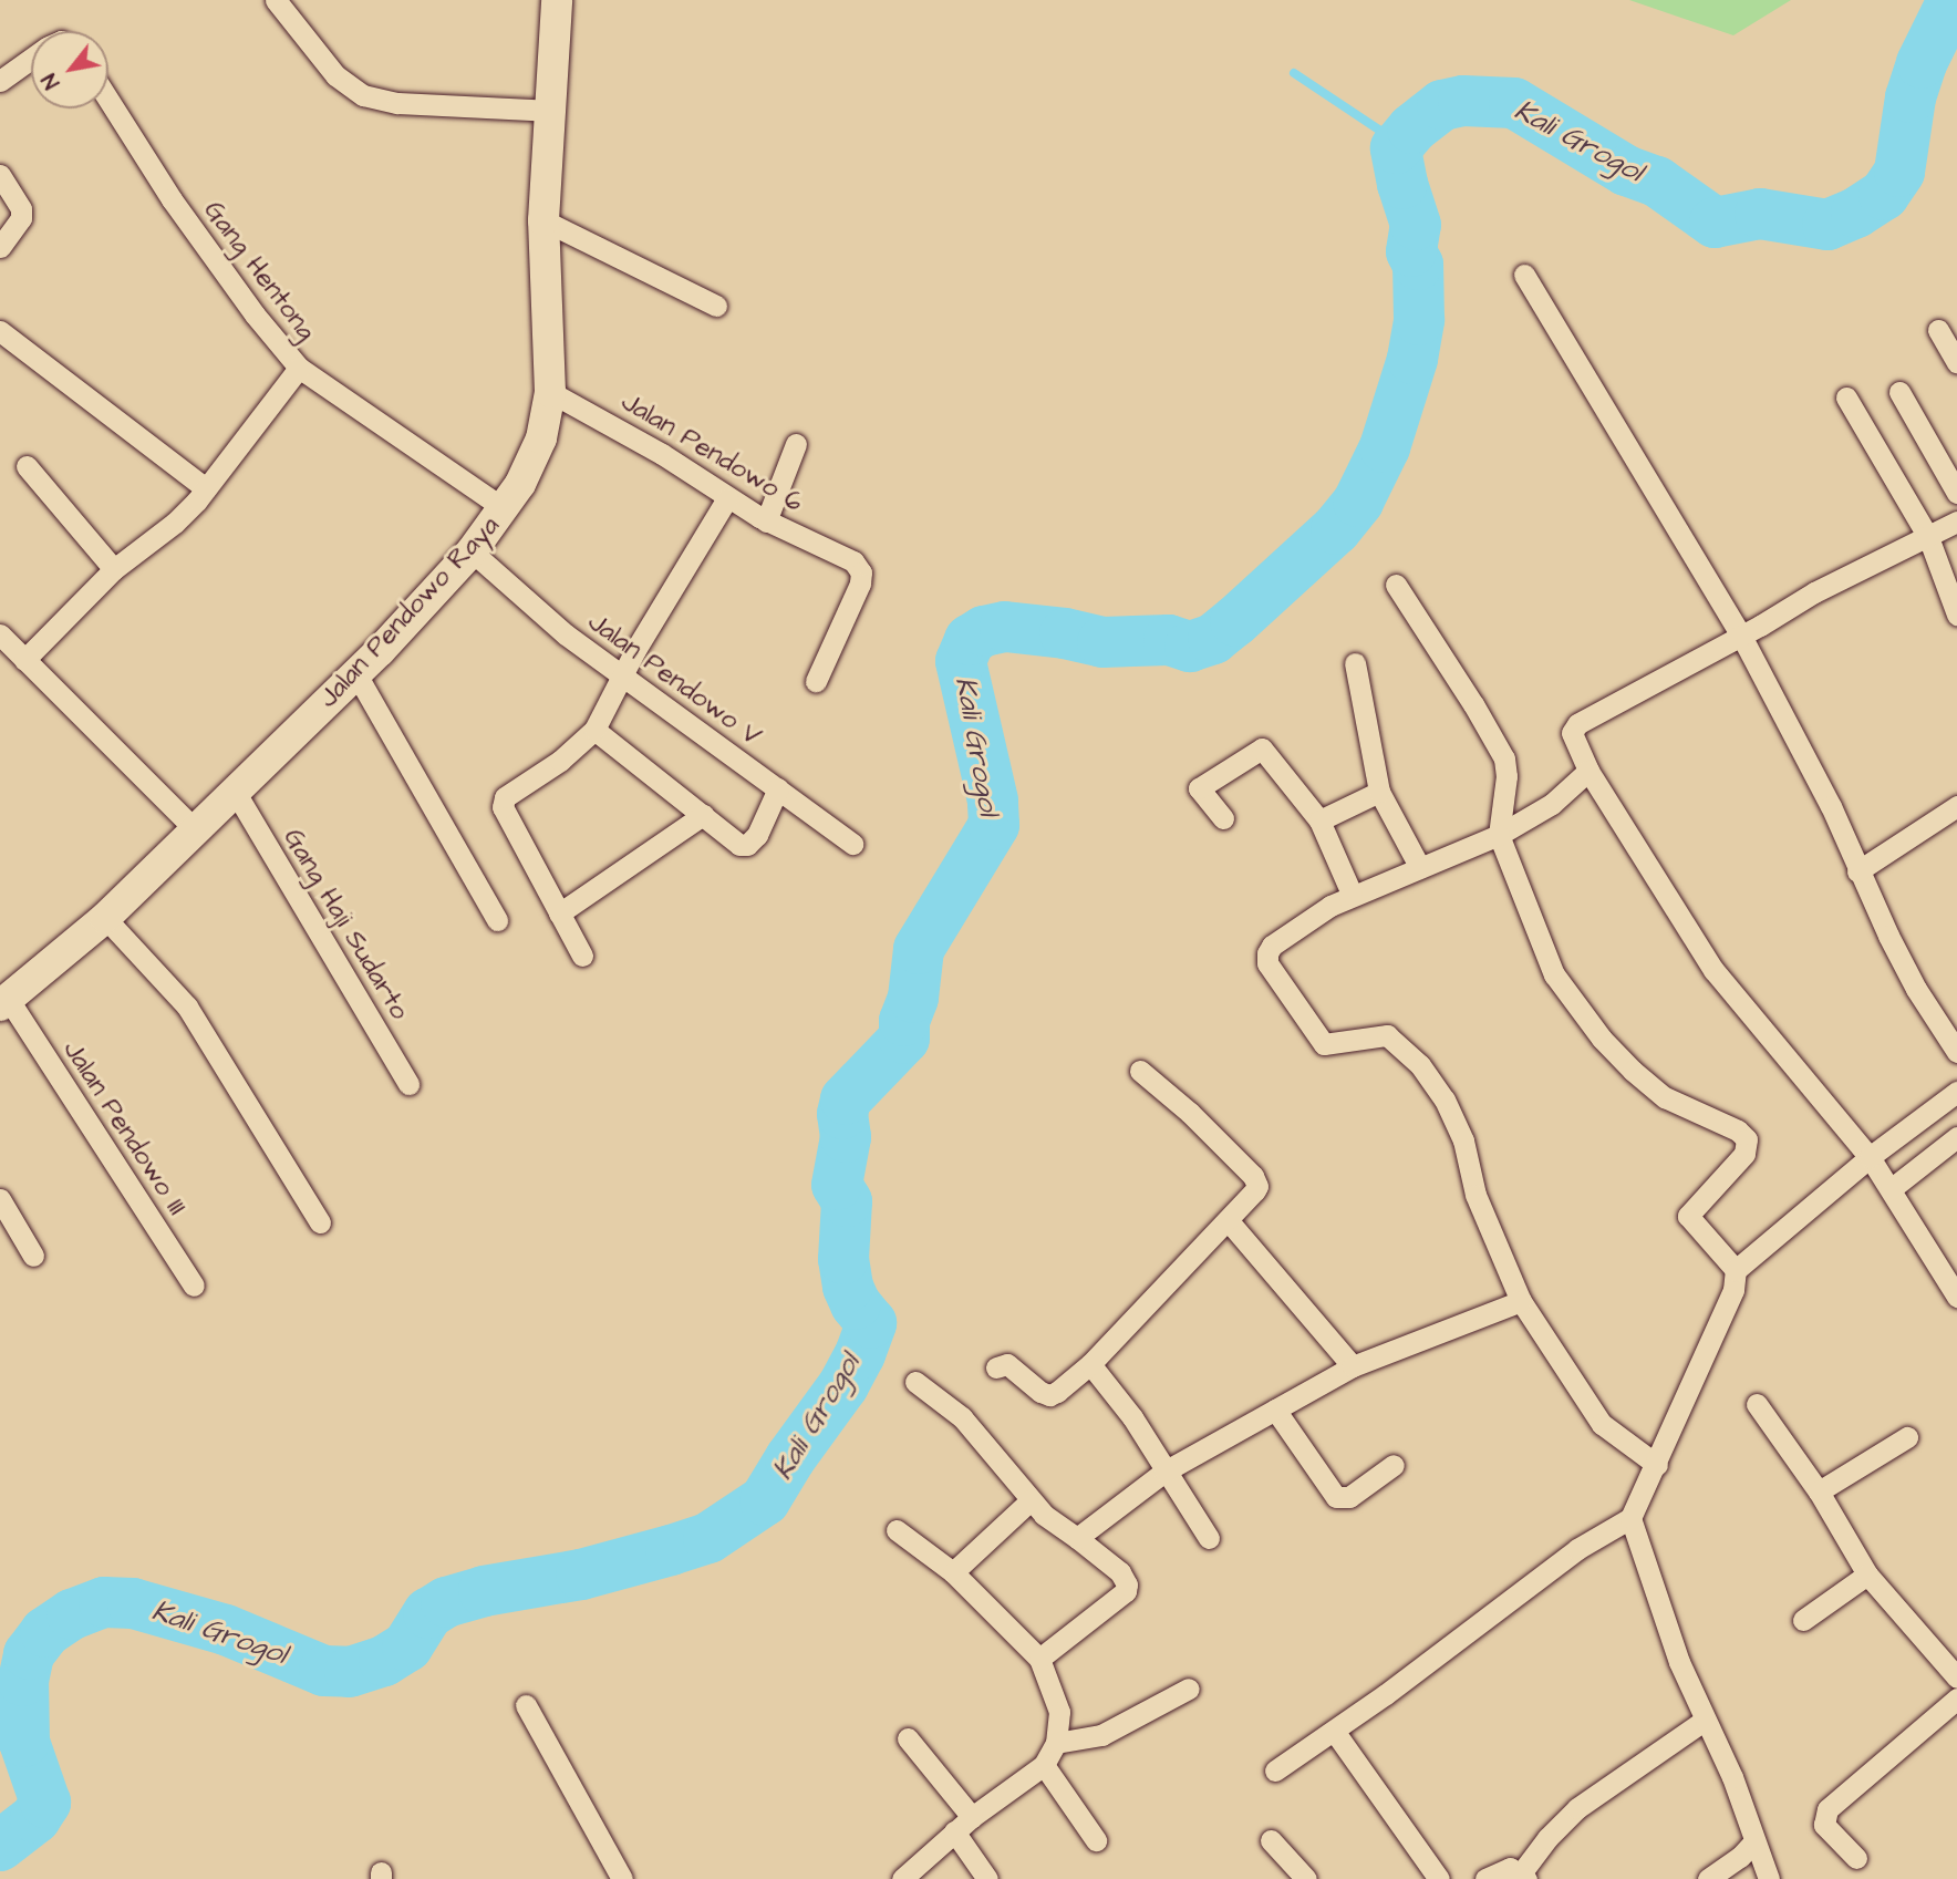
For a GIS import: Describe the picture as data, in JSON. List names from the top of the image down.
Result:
{
  "streets": {
    "street": [
      "Gang Hentong",
      "Jalan Pendowo 6",
      "Jalan Pendowo Raya",
      "Jalan Pendowo V",
      "Gang Haji Sudarto",
      "Jalan Pendowo III"
    ]
  },
  "crossings": [
    ["Gang Hentong", "Jalan Pendowo Raya"],
    ["Jalan Pendowo 6", "Jalan Pendowo Raya"],
    ["Jalan Pendowo Raya", "Jalan Pendowo V"],
    ["Jalan Pendowo Raya", "Gang Haji Sudarto"],
    ["Jalan Pendowo Raya", "Jalan Pendowo III"]
  ],
  "water": ["Kali Grogol"],
  "north": "bottom left"
}
